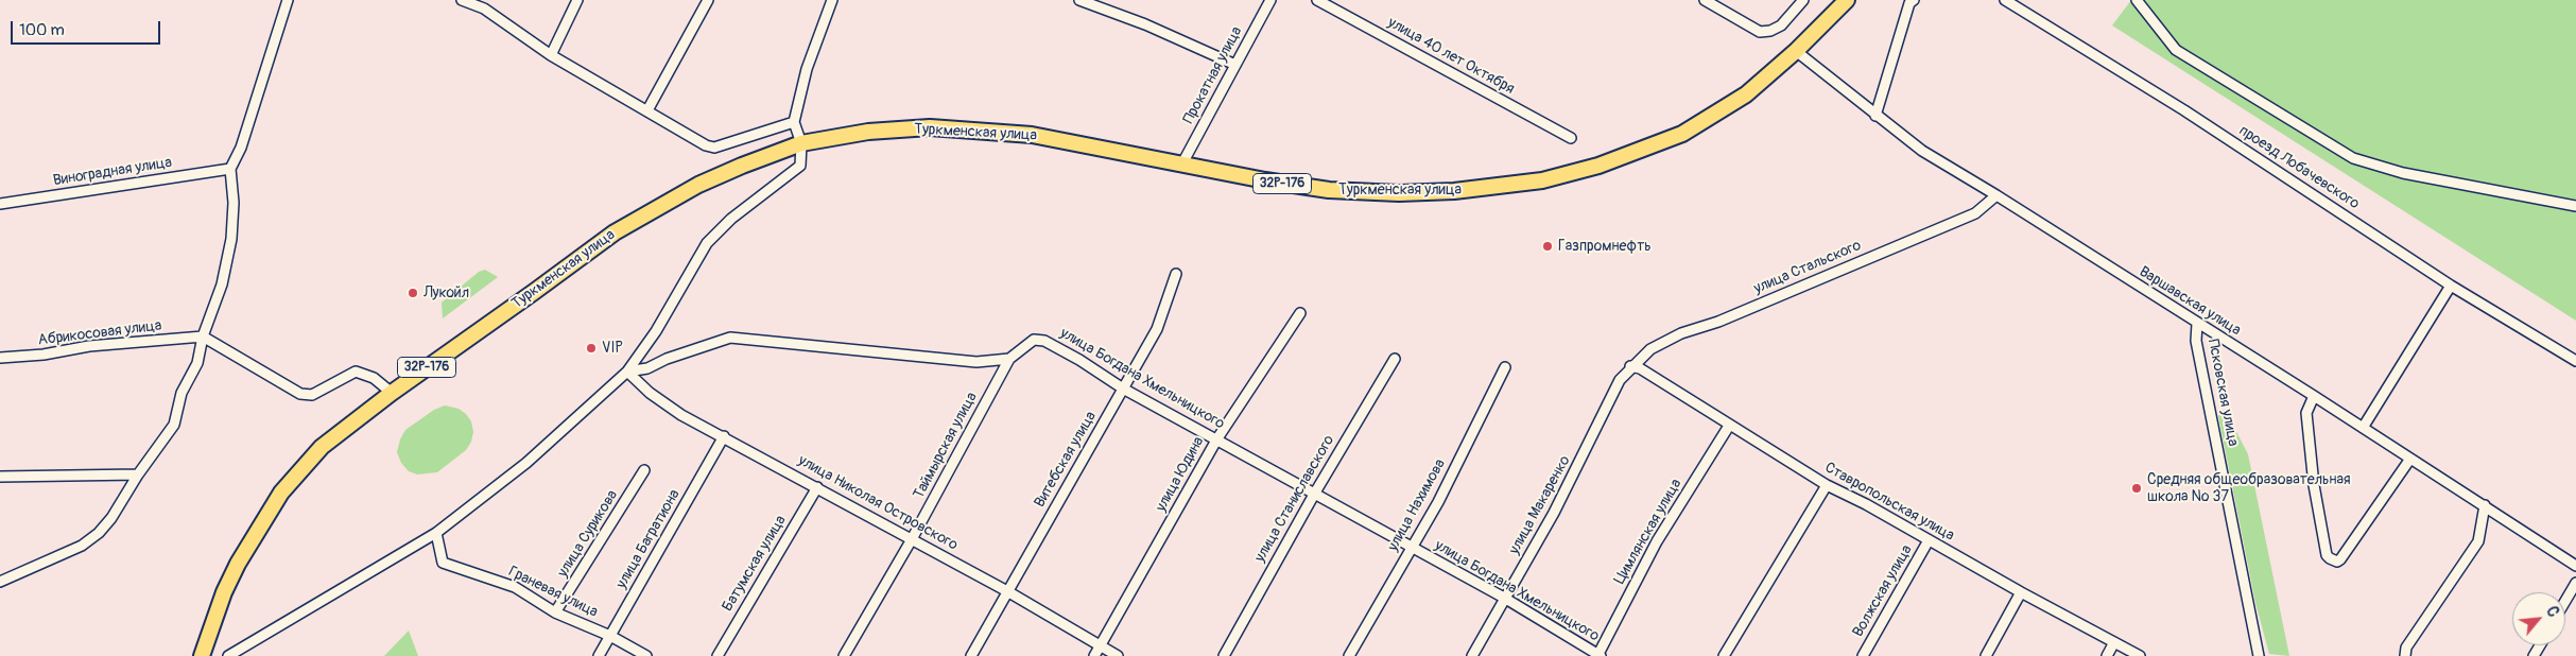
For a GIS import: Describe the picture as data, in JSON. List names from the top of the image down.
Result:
{
  "streets": {
    "main road": ["Туркменская улица", "32Р-176"],
    "street": [
      "улица 40 лет Октября",
      "Прокатная улица",
      "проезд Лобачевского",
      "Виноградная улица",
      "улица Стальского",
      "Варшавская улица",
      "Абрикосовая улица",
      "улица Богдана Хмельницкого",
      "Псковская улица",
      "Таймырская улица",
      "Витебская улица",
      "улица Юдина",
      "улица Станиславского",
      "Ставропольская улица",
      "улица Николая Островского",
      "улица Нахимова",
      "улица Макаренко",
      "Цимлянская улица",
      "улица Сурикова",
      "улица Багратиона",
      "Батумская улица",
      "Волжская улица",
      "Граневая улица"
    ]
  },
  "crossings": [
    ["Прокатная улица", "Туркменская улица"],
    ["Туркменская улица", "32Р-176"],
    ["Туркменская улица", "Варшавская улица"],
    ["32Р-176", "Варшавская улица"],
    ["улица Стальского", "Варшавская улица"],
    ["улица Стальского", "Ставропольская улица"],
    ["улица Стальского", "улица Макаренко"],
    ["Варшавская улица", "Псковская улица"],
    ["улица Богдана Хмельницкого", "Таймырская улица"],
    ["улица Богдана Хмельницкого", "Витебская улица"],
    ["улица Богдана Хмельницкого", "улица Юдина"],
    ["улица Богдана Хмельницкого", "улица Станиславского"],
    ["улица Богдана Хмельницкого", "улица Нахимова"],
    ["улица Богдана Хмельницкого", "улица Макаренко"],
    ["улица Богдана Хмельницкого", "Цимлянская улица"],
    ["Таймырская улица", "улица Николая Островского"],
    ["Витебская улица", "улица Николая Островского"],
    ["улица Юдина", "улица Николая Островского"],
    ["Ставропольская улица", "улица Макаренко"],
    ["Ставропольская улица", "Цимлянская улица"],
    ["Ставропольская улица", "Волжская улица"],
    ["улица Николая Островского", "улица Багратиона"],
    ["улица Николая Островского", "Батумская улица"],
    ["улица Сурикова", "Граневая улица"],
    ["улица Багратиона", "Граневая улица"]
  ],
  "places": [
    "Газпромнефть",
    "Лукойл",
    "VIP",
    "Средняя общеобразовательная школа № 37"
  ],
  "scale_bar": "100 m",
  "north": "top right"
}
